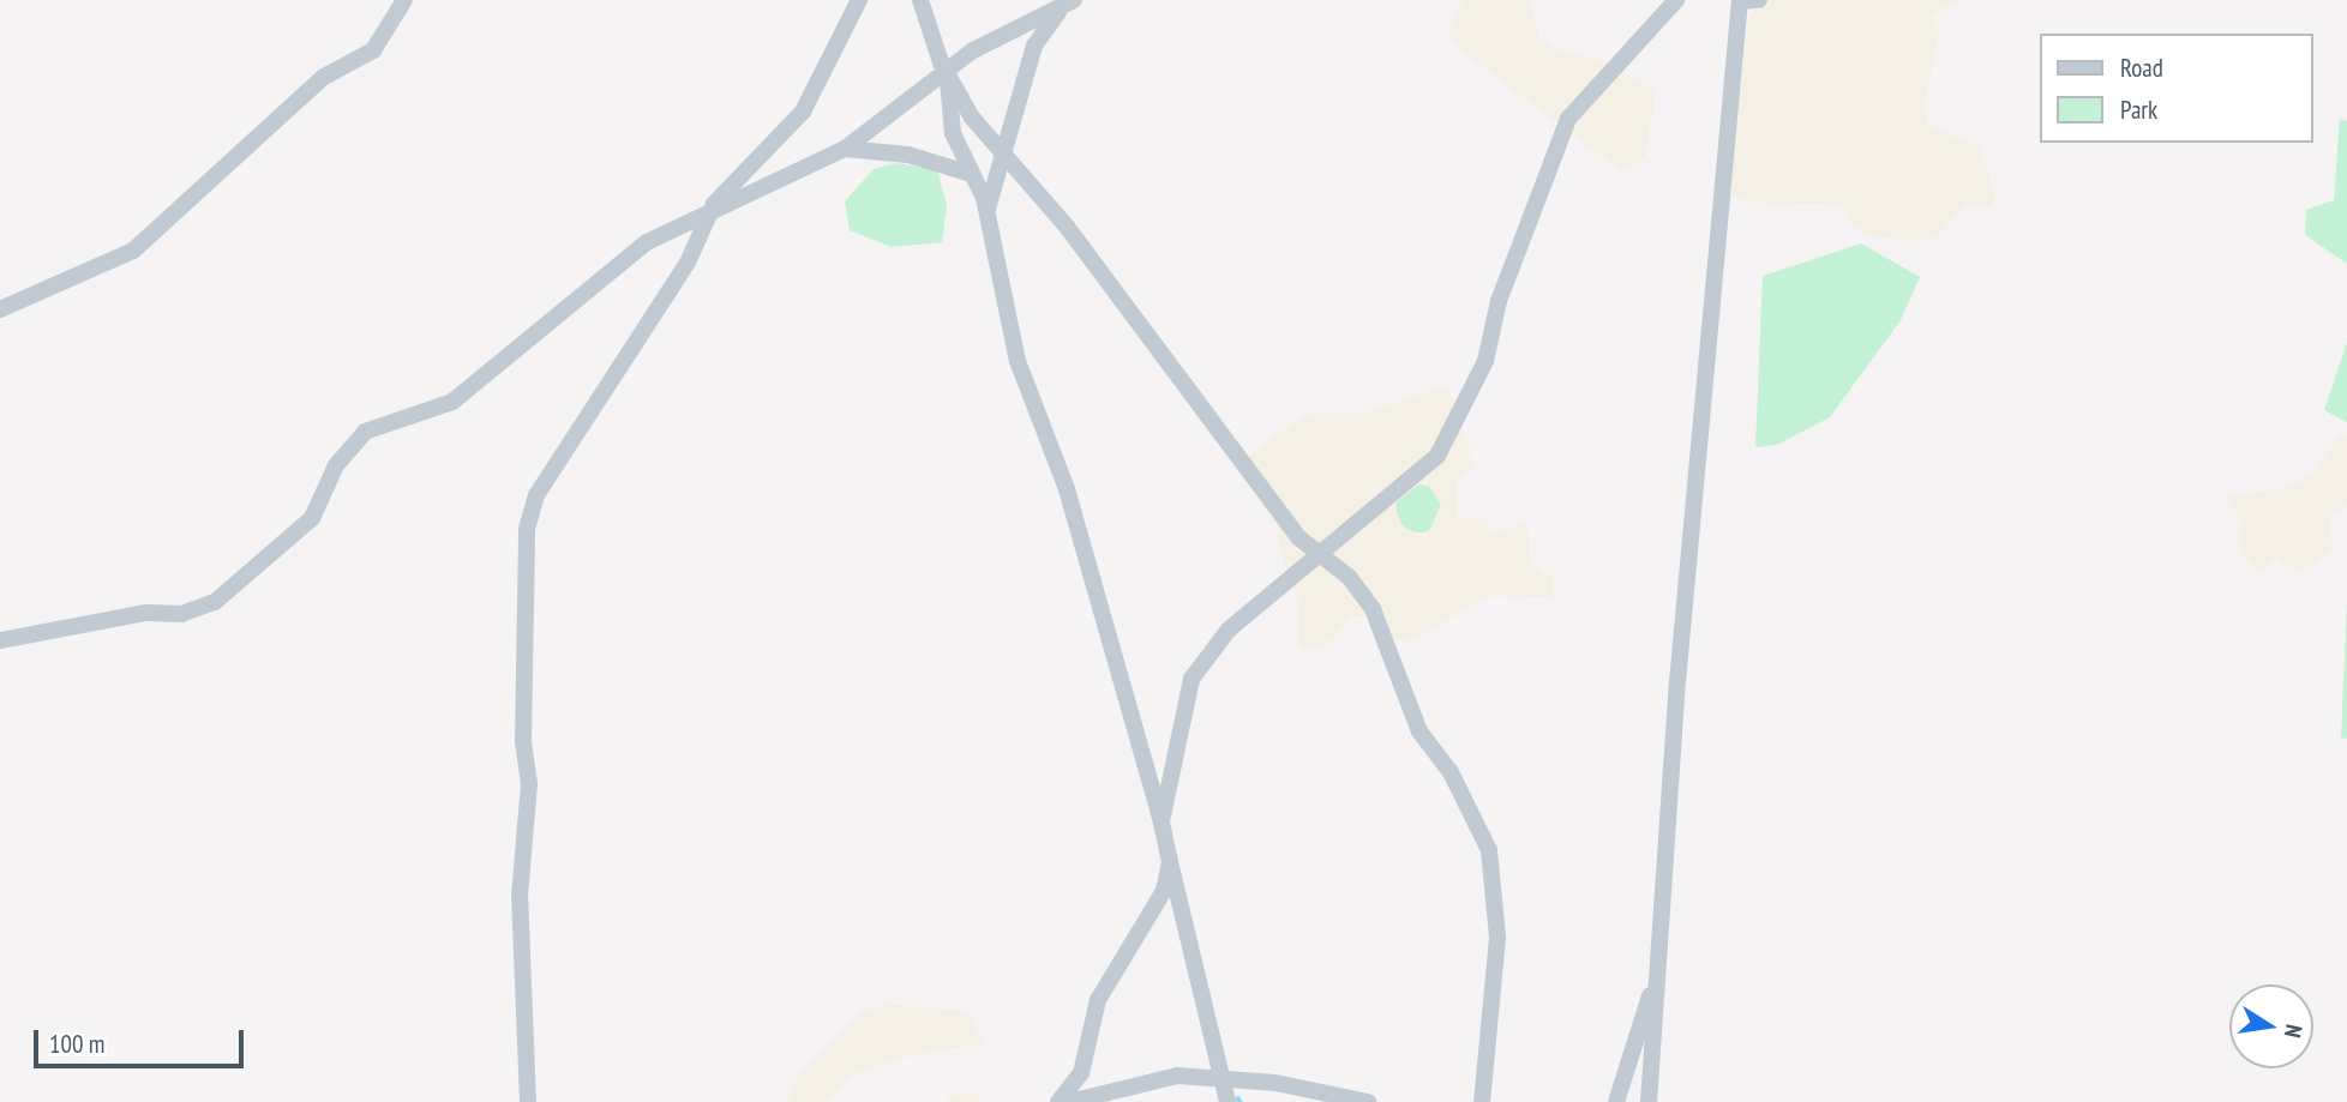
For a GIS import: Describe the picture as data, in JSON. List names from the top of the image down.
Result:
{
  "legend": ["Road", "Park"],
  "scale_bar": "100 m",
  "north": "right"
}
